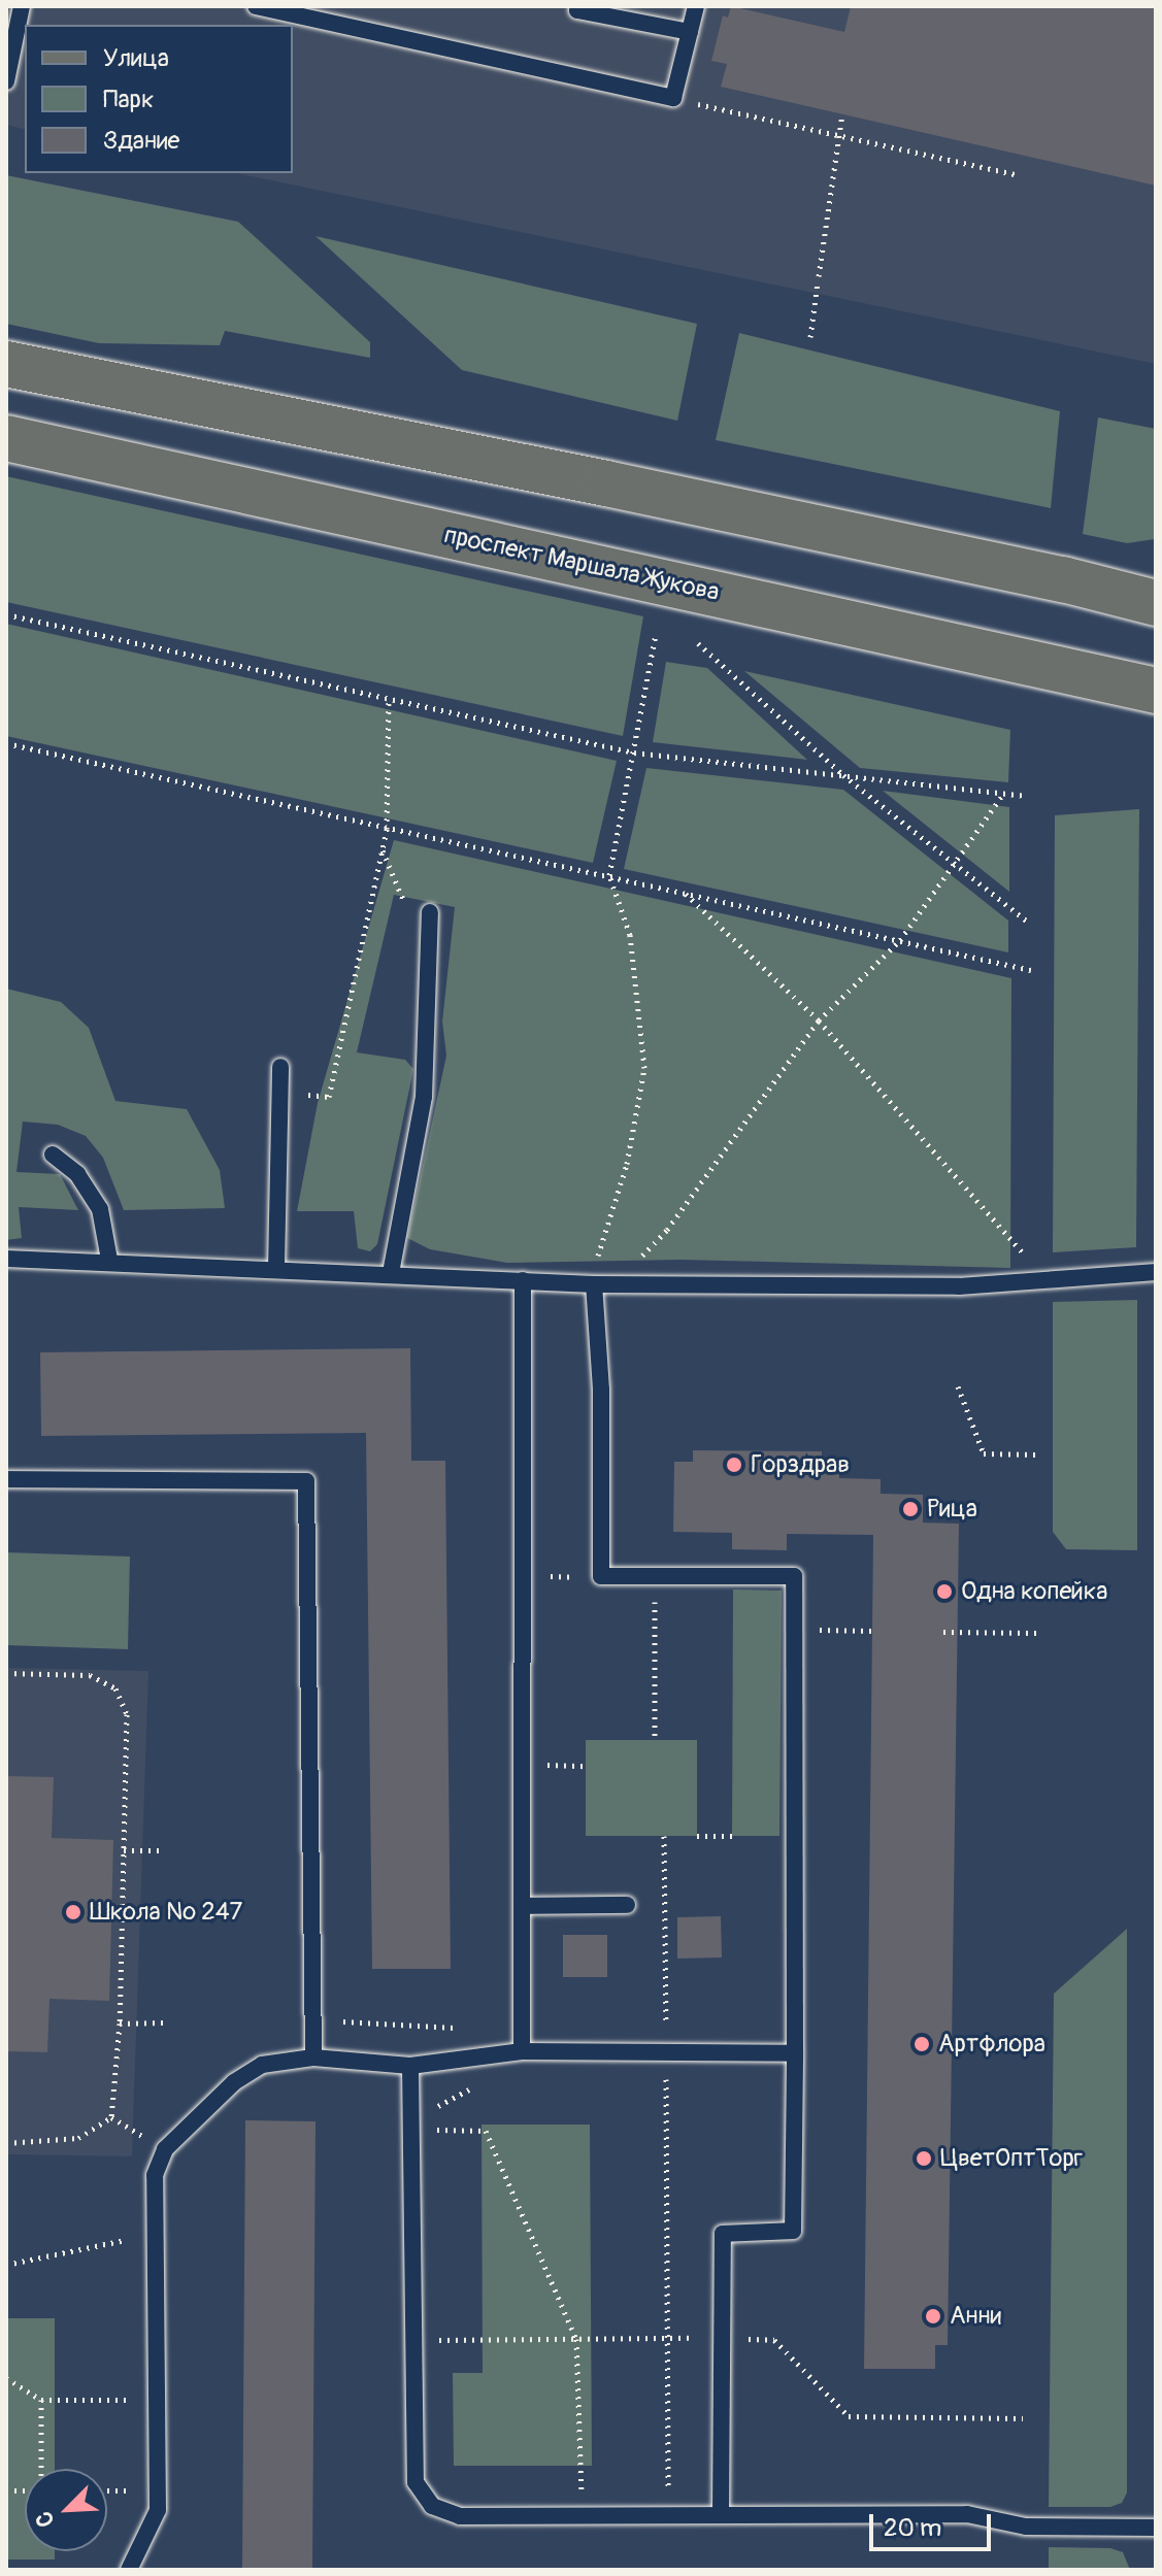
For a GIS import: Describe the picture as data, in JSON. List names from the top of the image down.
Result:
{
  "streets": {
    "main road": ["проспект Маршала Жукова"]
  },
  "places": [
    "Горздрав",
    "Рица",
    "Одна копейка",
    "Школа № 247",
    "Артфлора",
    "ЦветОптТорг",
    "Анни"
  ],
  "legend": ["Улица", "Парк", "Здание"],
  "scale_bar": "20 m",
  "north": "bottom left"
}
